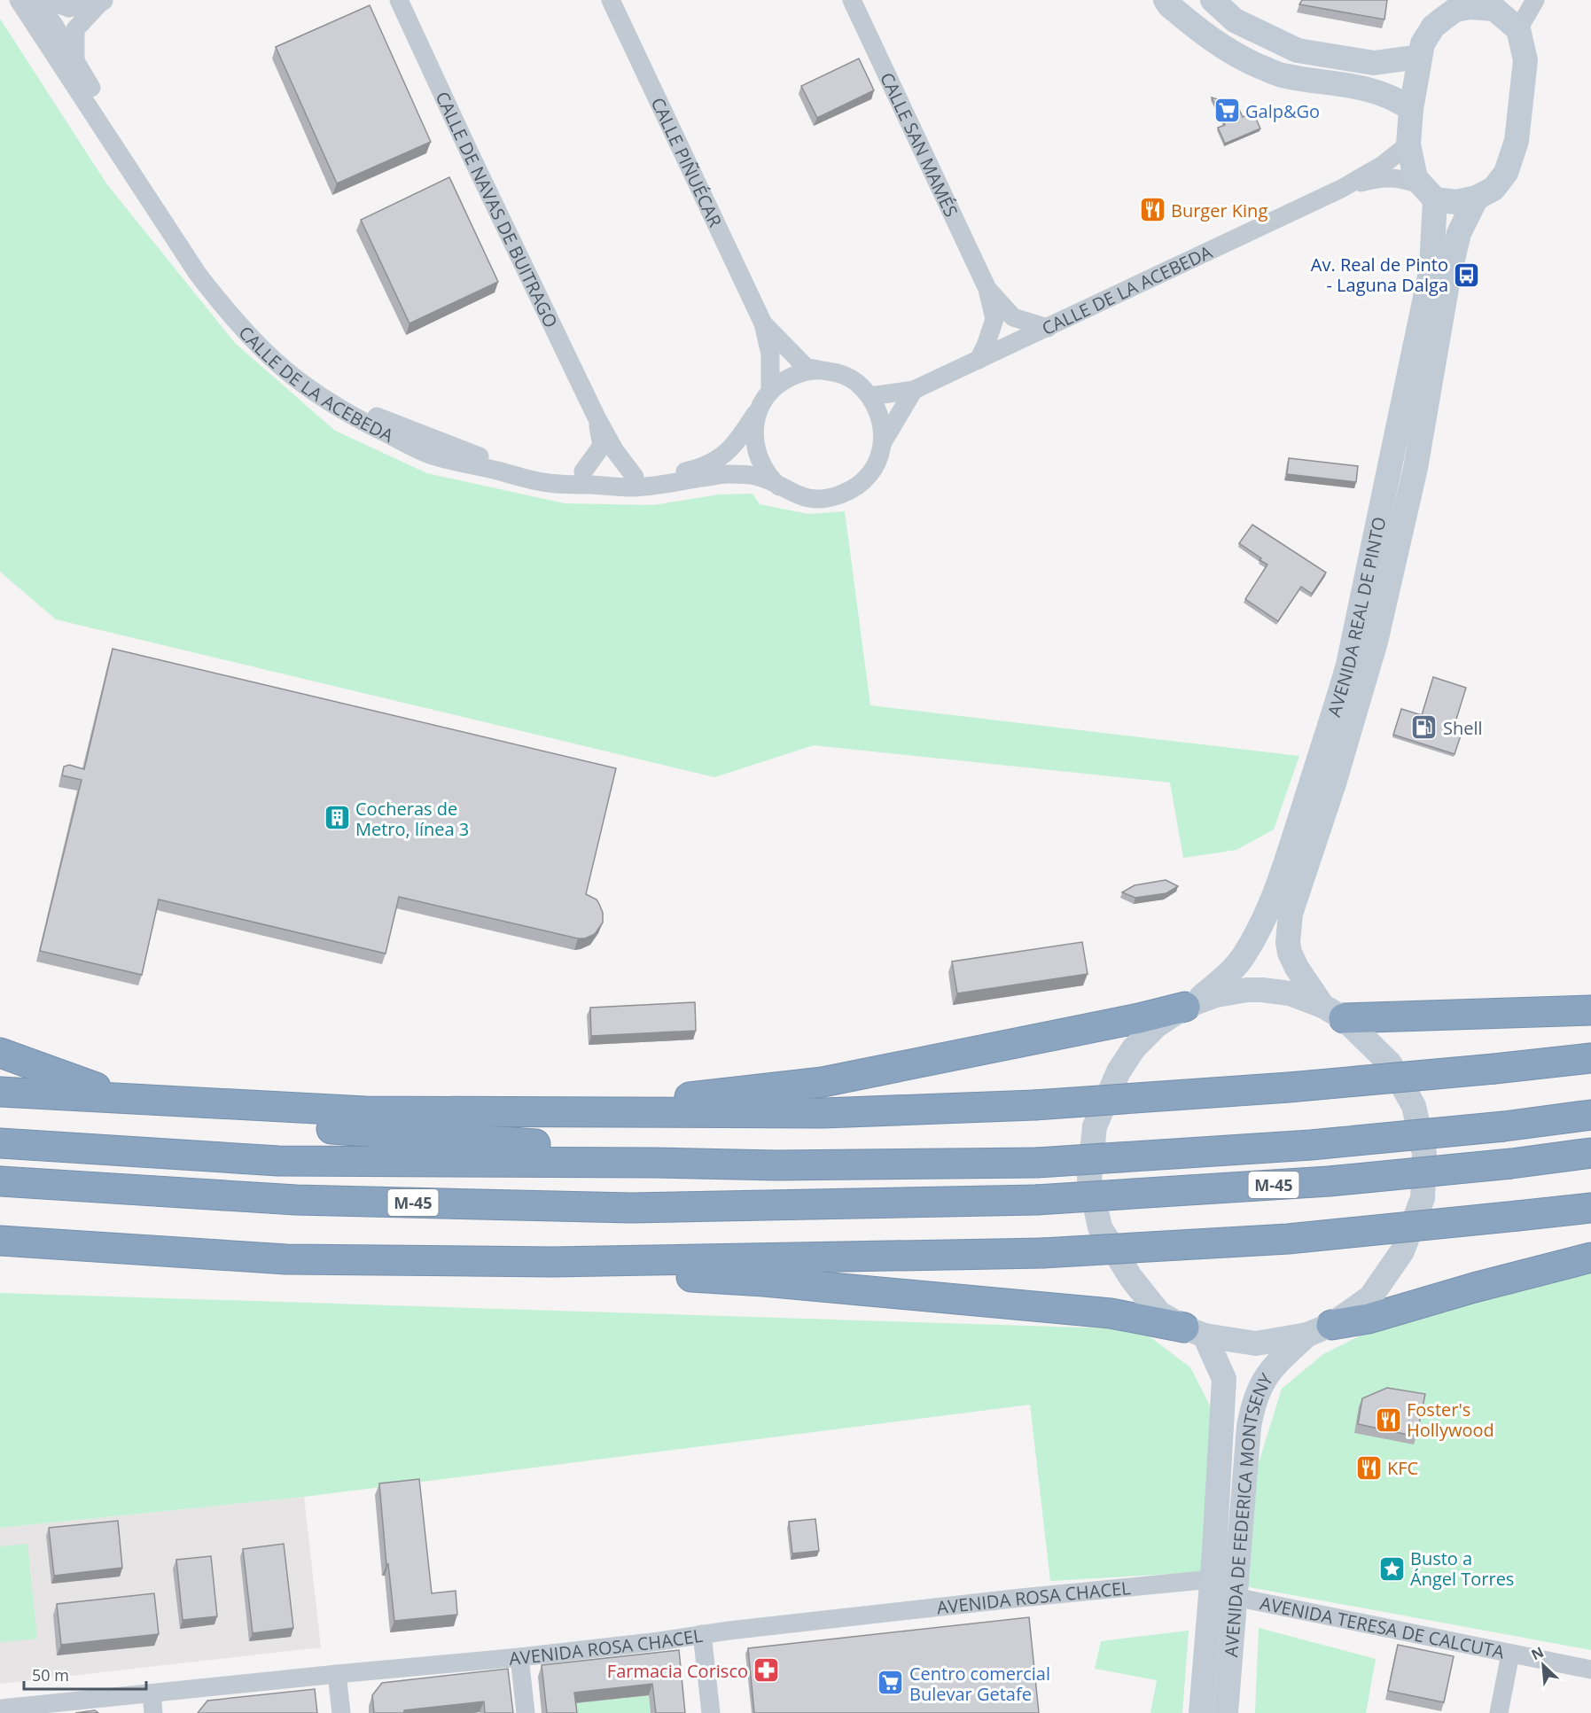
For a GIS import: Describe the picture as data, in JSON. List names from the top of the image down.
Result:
{
  "streets": {
    "highway": ["M-45"],
    "main road": ["AVENIDA REAL DE PINTO", "AVENIDA DE FEDERICA MONTSENY"],
    "street": [
      "CALLE SAN MAMÉS",
      "CALLE PIÑUÉCAR",
      "CALLE DE NAVAS DE BUITRAGO",
      "CALLE DE LA ACEBEDA",
      "AVENIDA ROSA CHACEL",
      "AVENIDA TERESA DE CALCUTA"
    ]
  },
  "crossings": [
    ["CALLE SAN MAMÉS", "CALLE DE LA ACEBEDA"],
    ["CALLE PIÑUÉCAR", "CALLE DE LA ACEBEDA"],
    ["CALLE DE NAVAS DE BUITRAGO", "CALLE DE LA ACEBEDA"],
    ["CALLE DE LA ACEBEDA", "AVENIDA REAL DE PINTO"],
    ["AVENIDA REAL DE PINTO", "AVENIDA DE FEDERICA MONTSENY"],
    ["AVENIDA DE FEDERICA MONTSENY", "AVENIDA ROSA CHACEL"],
    ["AVENIDA DE FEDERICA MONTSENY", "AVENIDA TERESA DE CALCUTA"]
  ],
  "places": {
    "supermarket": ["Galp&Go", "Centro comercial Bulevar Getafe"],
    "restaurant": ["Burger King", "Foster's Hollywood", "KFC"],
    "bus stop": ["Av. Real de Pinto - Laguna Dalga"],
    "fuel station": ["Shell"],
    "building": ["Cocheras de Metro, línea 3"],
    "place": ["Busto a Ángel Torres"],
    "pharmacy": ["Farmacia Corisco"]
  },
  "scale_bar": "50 m",
  "north": "top left"
}
